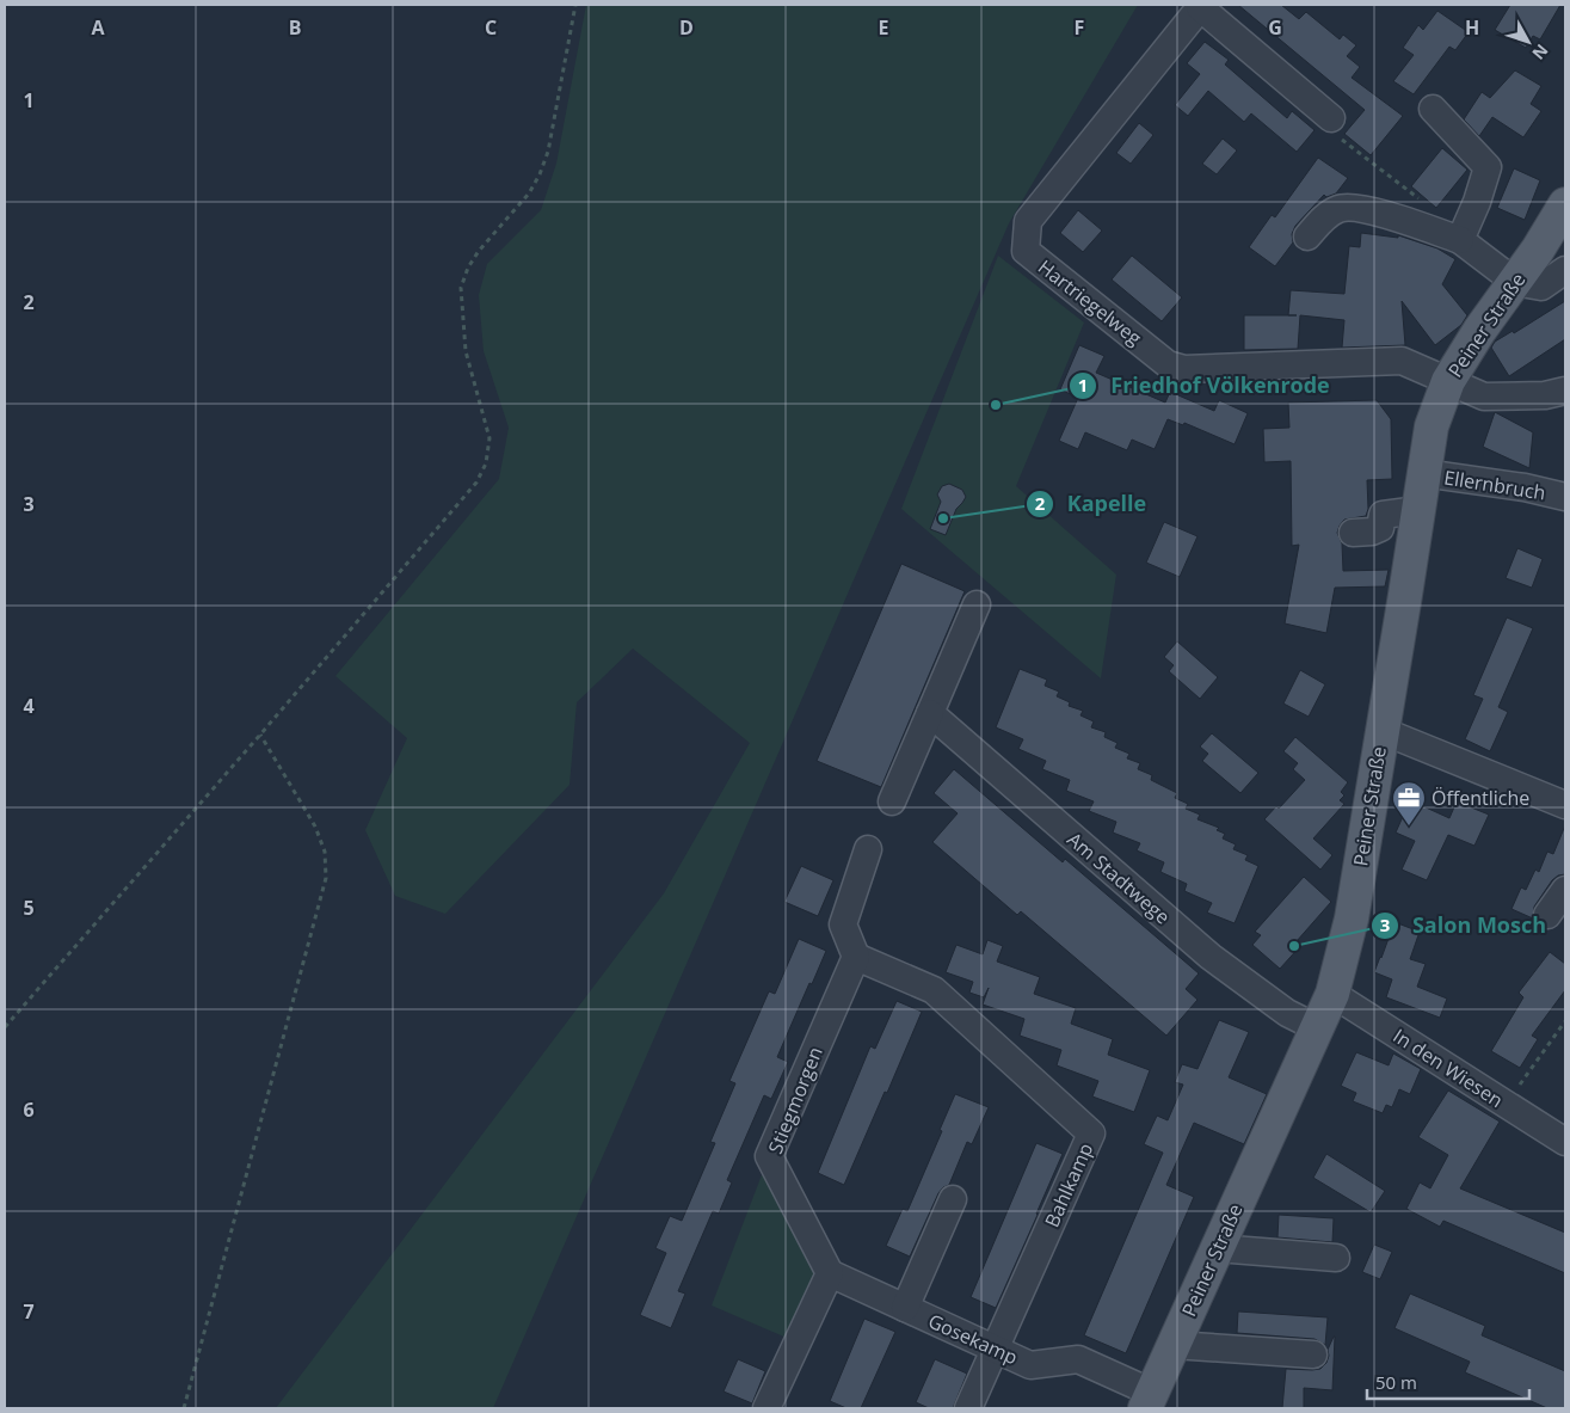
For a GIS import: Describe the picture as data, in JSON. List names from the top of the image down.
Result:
{
  "streets": {
    "main road": ["Peiner Straße"],
    "street": [
      "Hartriegelweg",
      "Ellernbruch",
      "Am Stadtwege",
      "In den Wiesen",
      "Stiegmorgen",
      "Bahlkamp",
      "Gosekamp"
    ]
  },
  "crossings": [
    ["Hartriegelweg", "Peiner Straße"],
    ["Peiner Straße", "Ellernbruch"],
    ["Peiner Straße", "Am Stadtwege"],
    ["Peiner Straße", "In den Wiesen"],
    ["Peiner Straße", "Gosekamp"],
    ["Stiegmorgen", "Bahlkamp"],
    ["Stiegmorgen", "Gosekamp"],
    ["Bahlkamp", "Gosekamp"]
  ],
  "places": {
    "other": ["Friedhof Völkenrode", "Kapelle", "Salon Mosch"],
    "office": ["Öffentliche"]
  },
  "scale_bar": "50 m",
  "north": "bottom right",
  "grid": {
    "columns": [
      "A",
      "B",
      "C",
      "D",
      "E",
      "F",
      "G",
      "H"
    ],
    "rows": [
      "1",
      "2",
      "3",
      "4",
      "5",
      "6",
      "7"
    ]
  }
}
